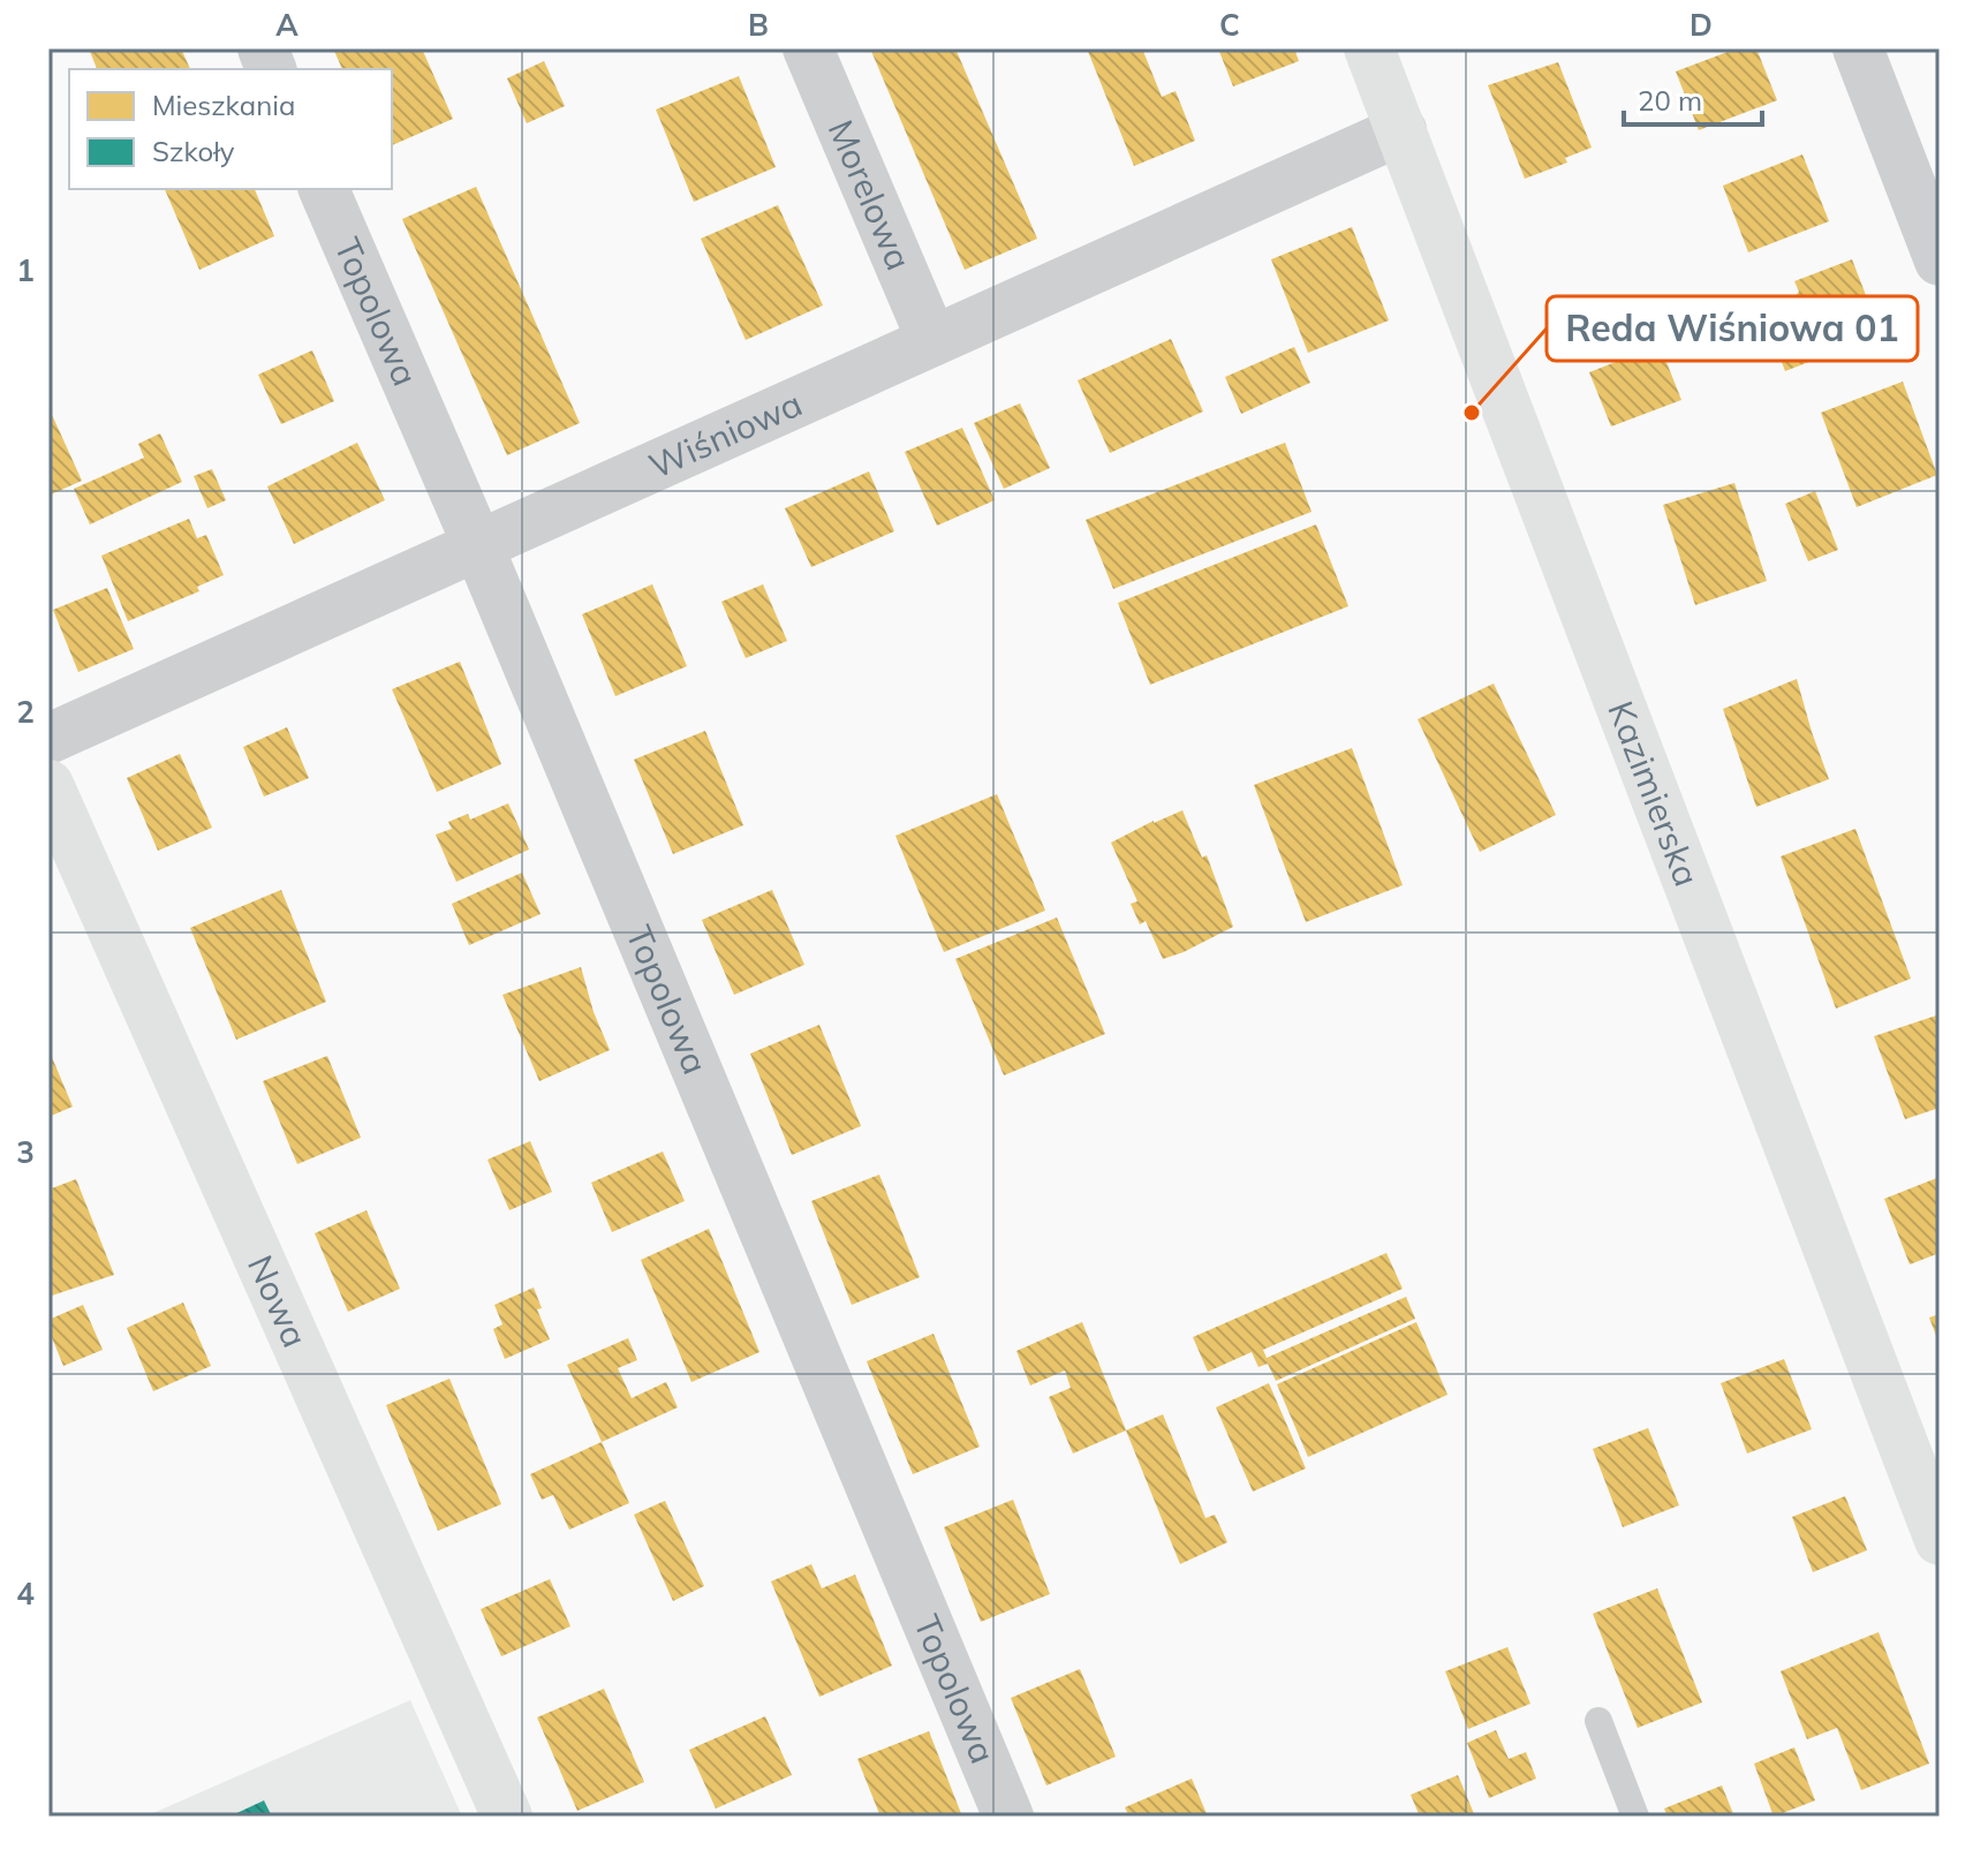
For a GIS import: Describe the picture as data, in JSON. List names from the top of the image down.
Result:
{
  "streets": {
    "main road": ["Kazimierska", "Nowa"],
    "street": ["Morelowa", "Topolowa", "Wiśniowa"]
  },
  "crossings": [
    ["Morelowa", "Wiśniowa"],
    ["Topolowa", "Wiśniowa"],
    ["Wiśniowa", "Kazimierska"]
  ],
  "places": ["Reda Wiśniowa 01"],
  "legend": ["Mieszkania", "Szkoły"],
  "scale_bar": "20 m",
  "grid": {
    "columns": [
      "A",
      "B",
      "C",
      "D"
    ],
    "rows": [
      "1",
      "2",
      "3",
      "4"
    ]
  }
}
